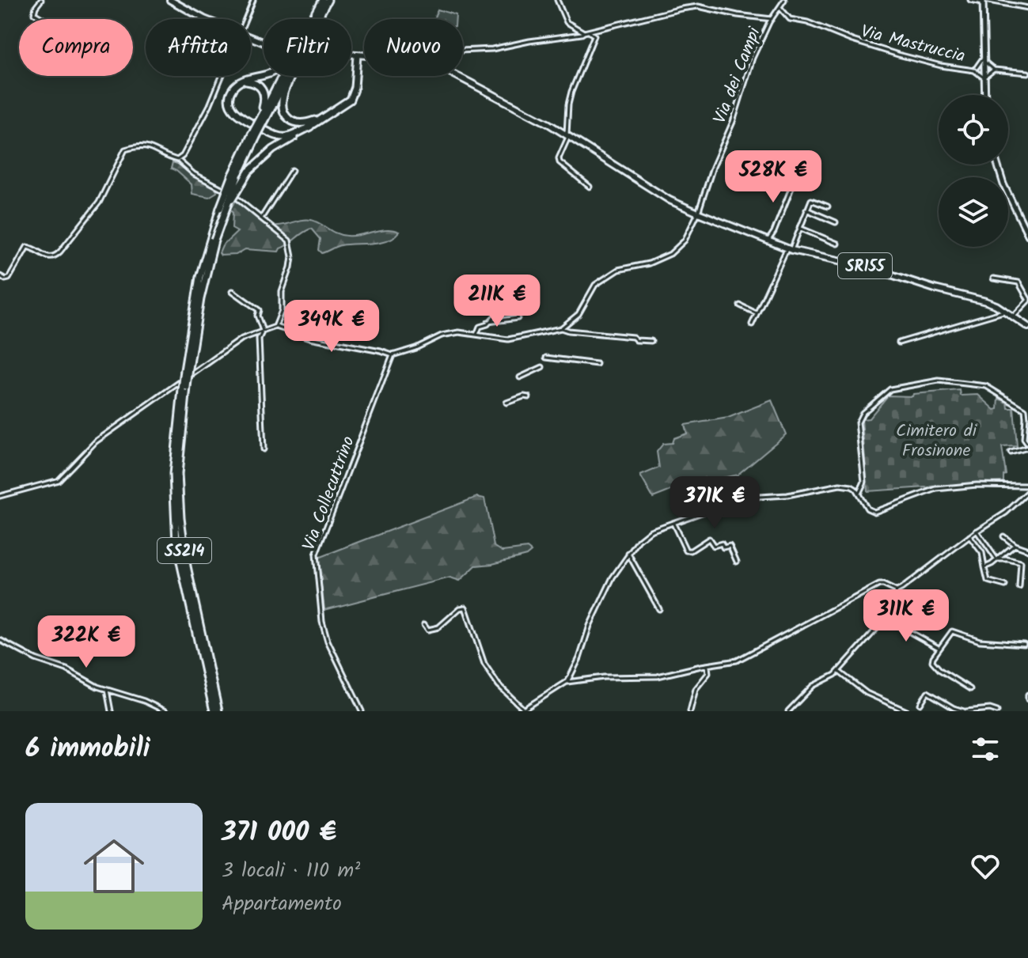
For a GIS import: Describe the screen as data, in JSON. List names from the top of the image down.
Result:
{
  "streets": {
    "highway": ["SS214"],
    "main road": ["SR155"],
    "street": ["Via Mastruccia", "Via dei Campi", "Via Collecuttrino"]
  },
  "crossings": [
    ["Via Mastruccia", "Via dei Campi"],
    ["Via dei Campi", "SR155"]
  ],
  "parks": ["Cimitero di Frosinone"],
  "page": {
    "chip": [
      "Compra",
      "Affitta",
      "Filtri",
      "Nuovo"
    ],
    "price": [
      "528K €",
      "211K €",
      "349K €",
      "371K €",
      "311K €",
      "322K €"
    ],
    "heading": "6 immobili",
    "list": [
      {
        "name": "371 000 €",
        "note": "3 locali · 110 m² · Appartamento"
      }
    ]
  }
}
